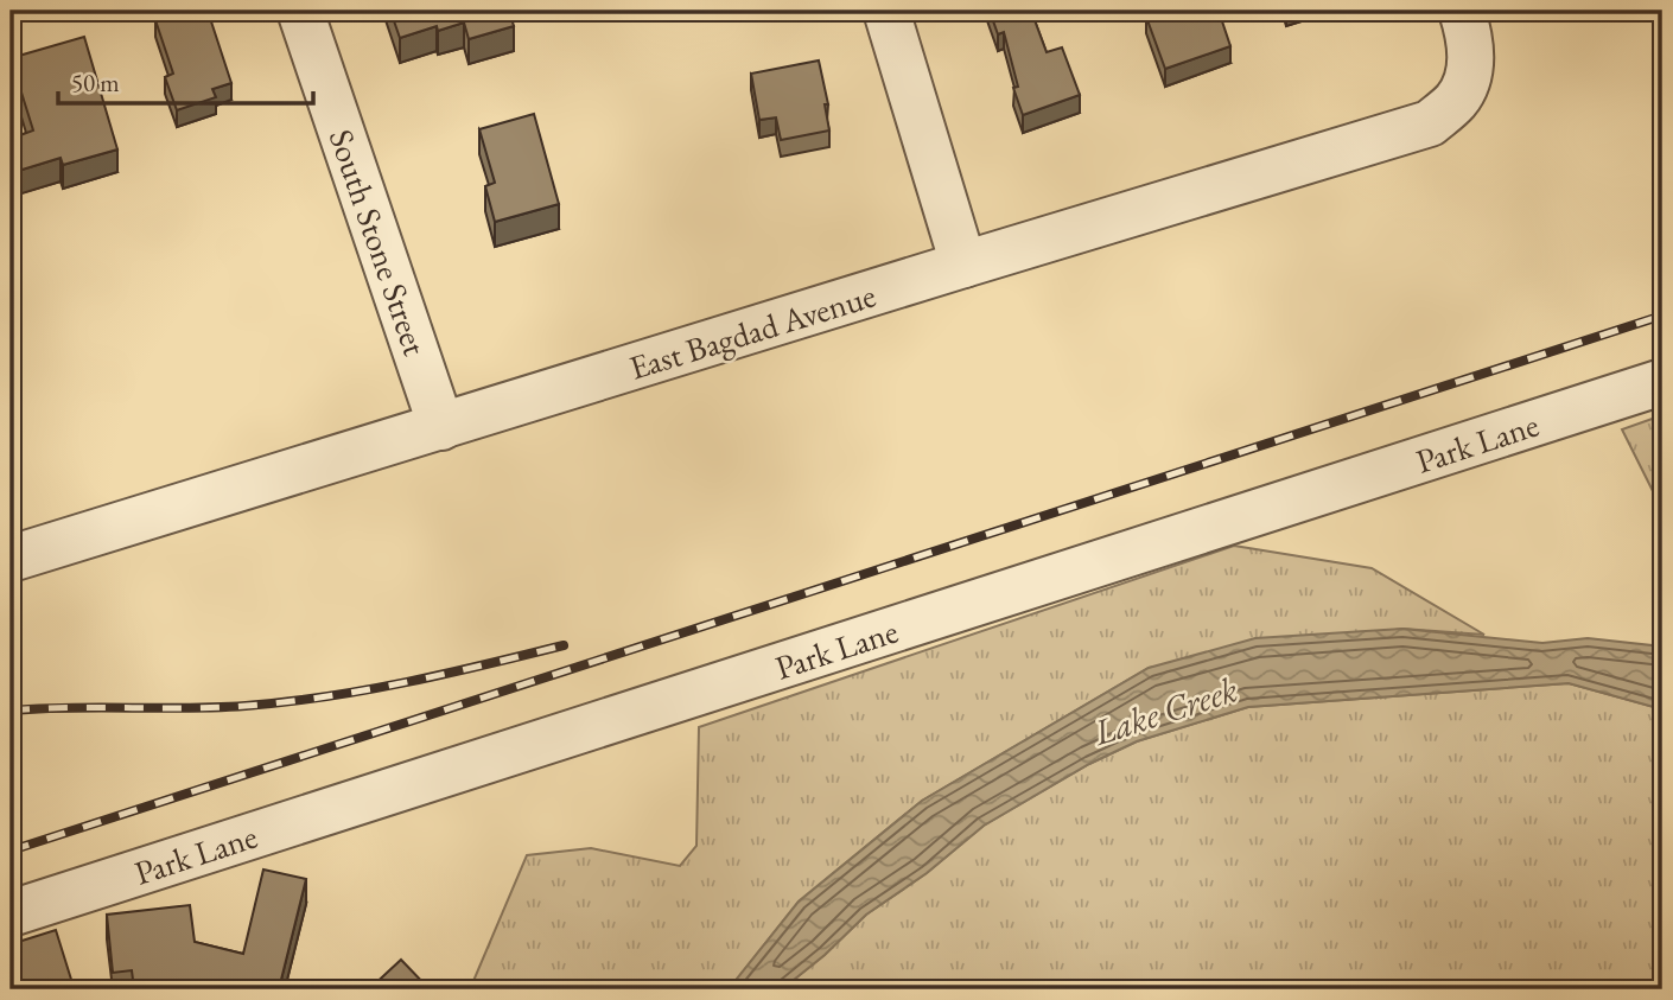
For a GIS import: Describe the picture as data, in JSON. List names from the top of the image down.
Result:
{
  "streets": {
    "street": ["South Stone Street", "East Bagdad Avenue", "Park Lane"]
  },
  "crossings": [
    ["South Stone Street", "East Bagdad Avenue"]
  ],
  "water": ["Lake Creek"],
  "scale_bar": "50 m"
}
